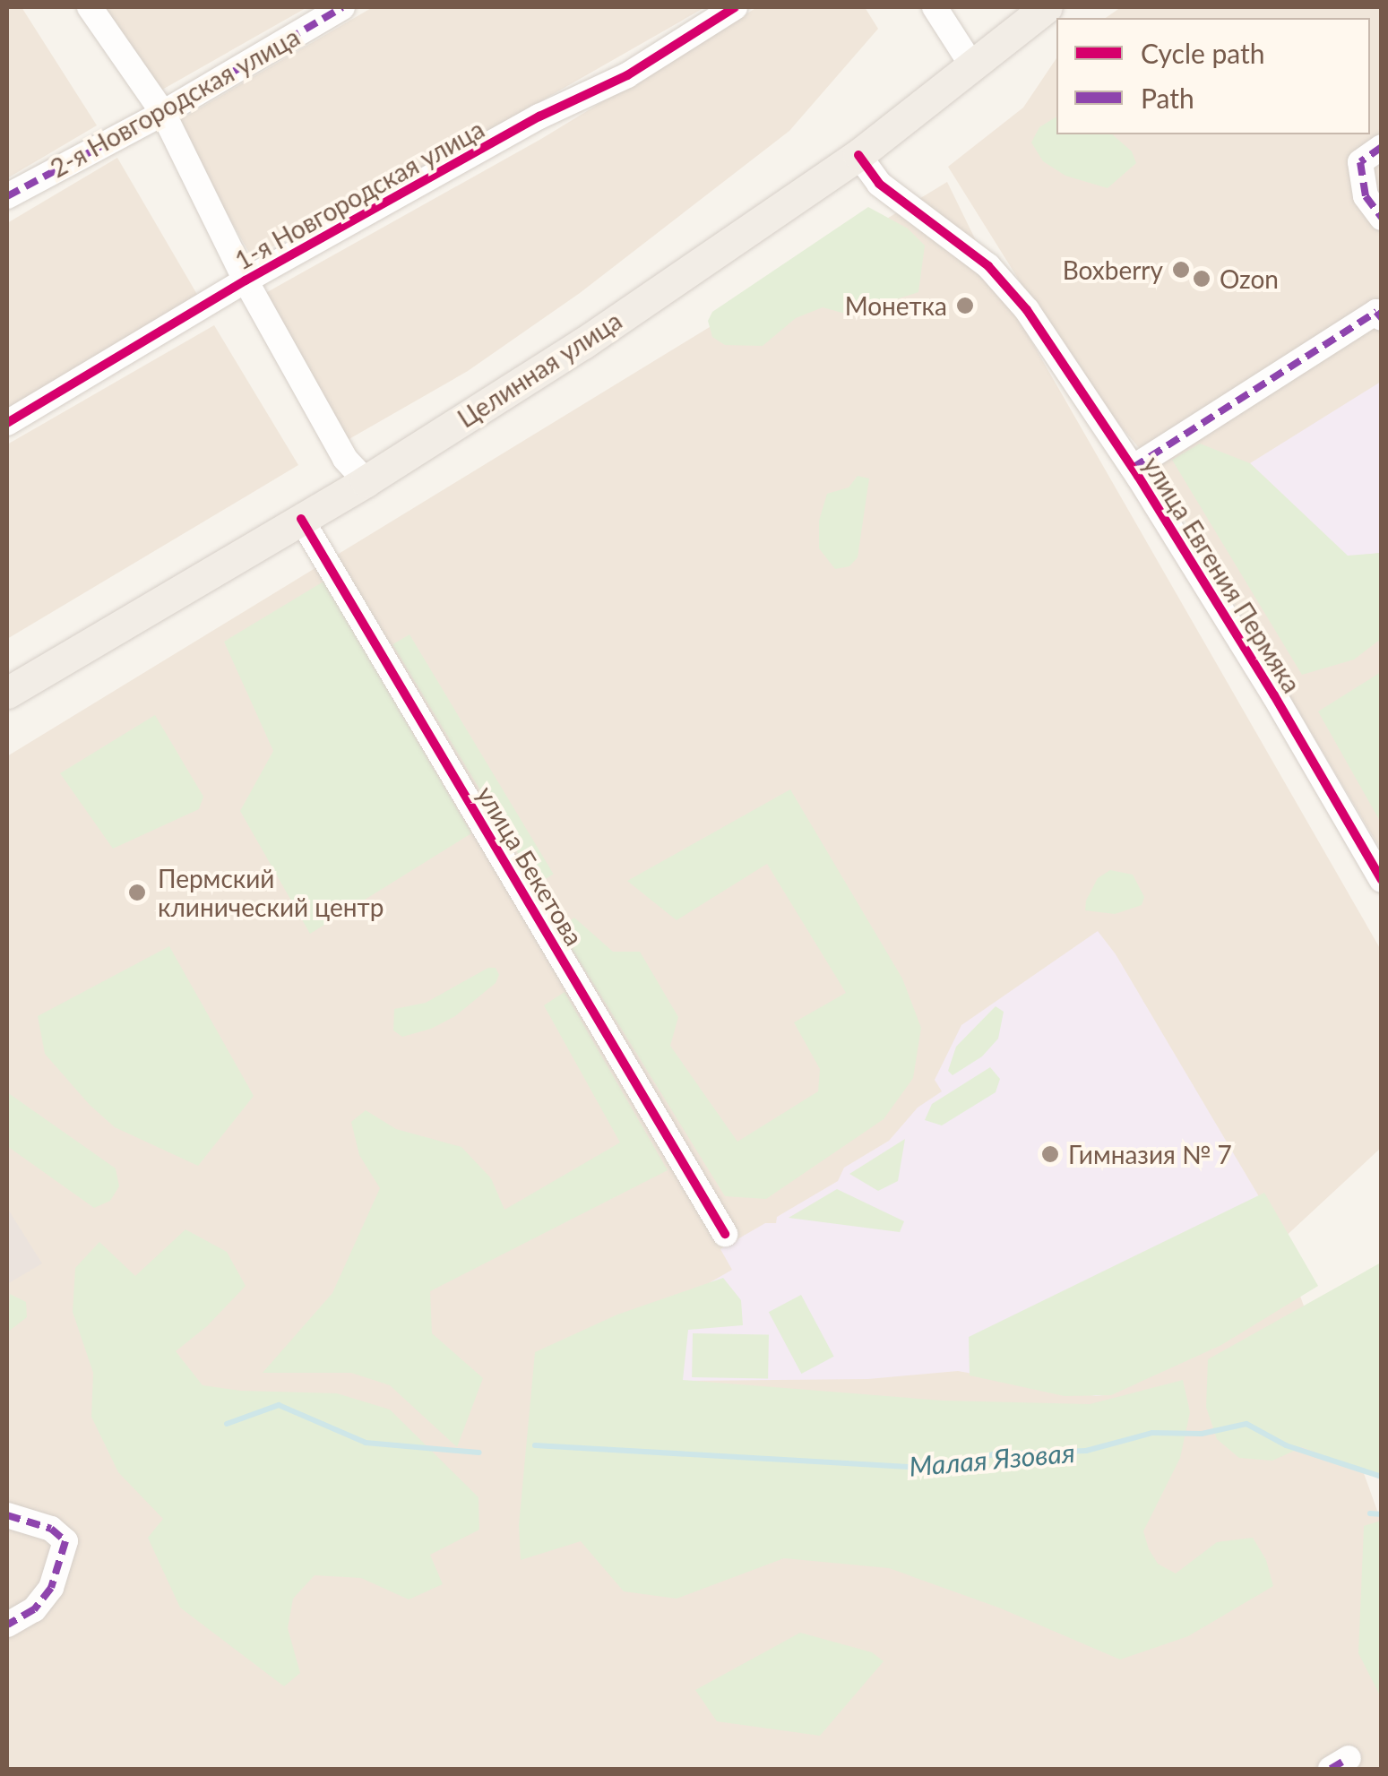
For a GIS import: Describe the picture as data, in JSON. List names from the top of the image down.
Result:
{
  "streets": {
    "main road": ["Целинная улица"],
    "street": [
      "2-я Новгородская улица",
      "1-я Новгородская улица",
      "улица Евгения Пермяка",
      "улица Бекетова"
    ]
  },
  "crossings": [
    ["Целинная улица", "улица Евгения Пермяка"],
    ["Целинная улица", "улица Бекетова"]
  ],
  "water": ["Малая Язовая"],
  "places": [
    "Boxberry",
    "Ozon",
    "Монетка",
    "Пермский клинический центр",
    "Гимназия № 7"
  ],
  "legend": ["Cycle path", "Path"]
}
